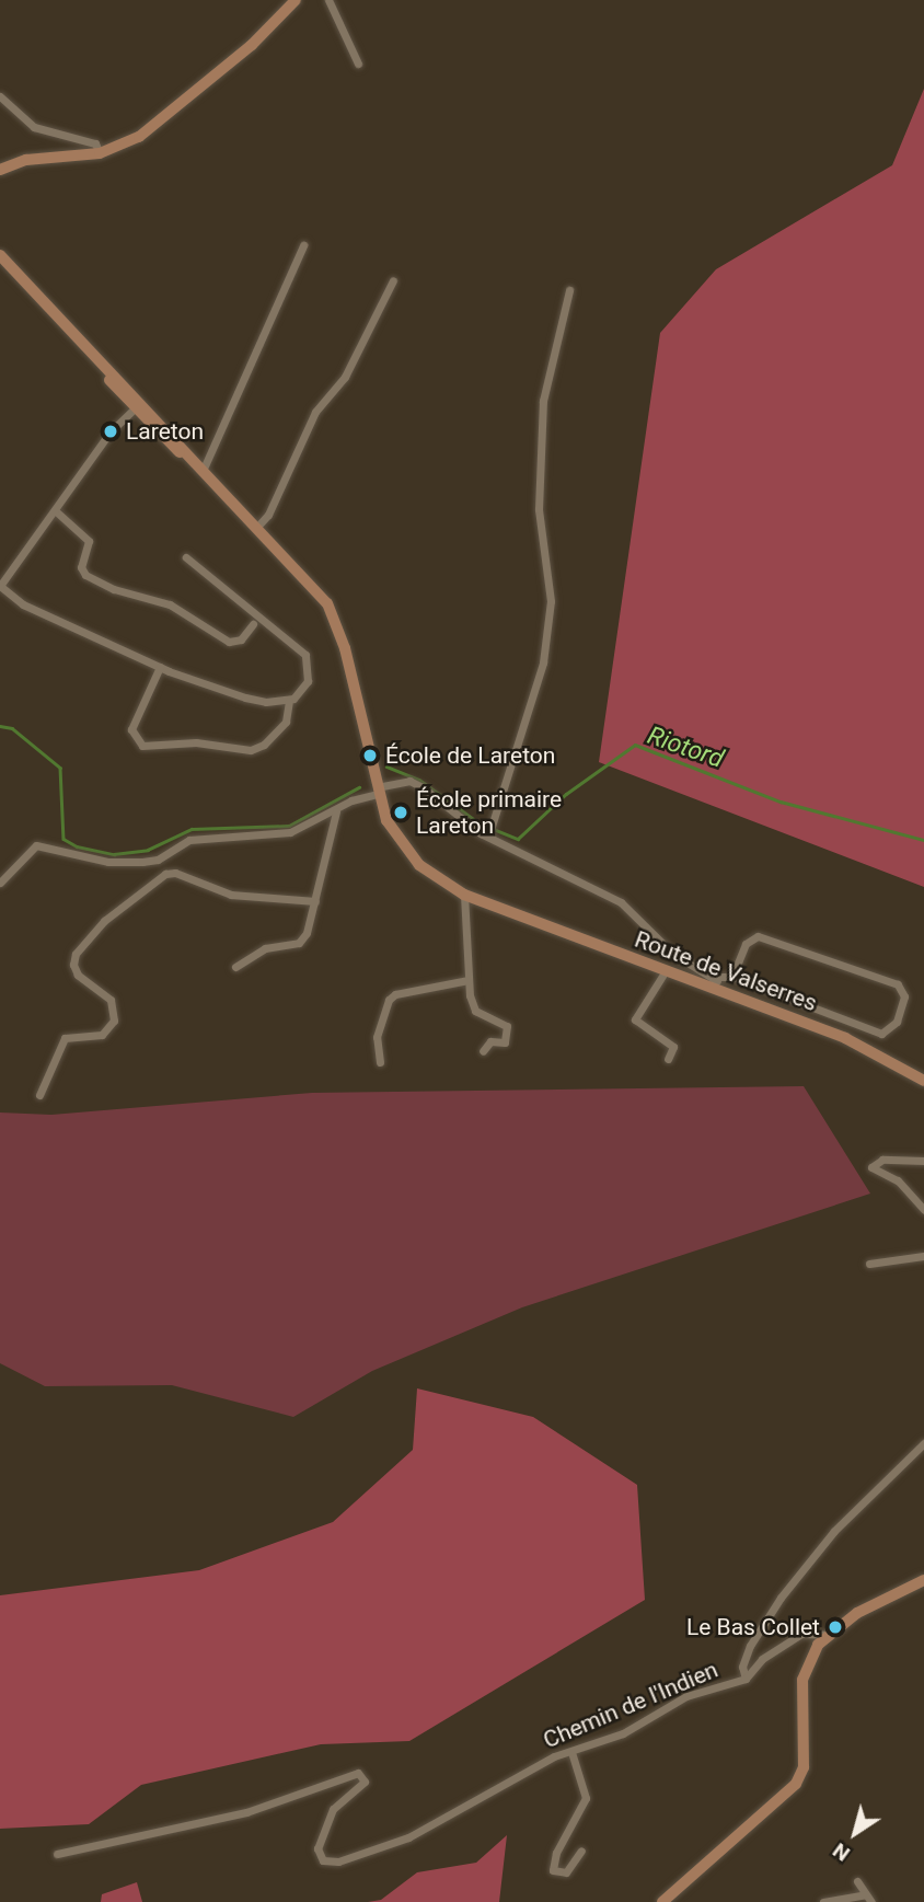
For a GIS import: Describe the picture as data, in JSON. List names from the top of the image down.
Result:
{
  "streets": {
    "street": ["Route de Valserres", "Chemin de l'Indien"]
  },
  "water": ["Riotord"],
  "places": [
    "Lareton",
    "École de Lareton",
    "École primaire Lareton",
    "Le Bas Collet"
  ],
  "north": "bottom left"
}
